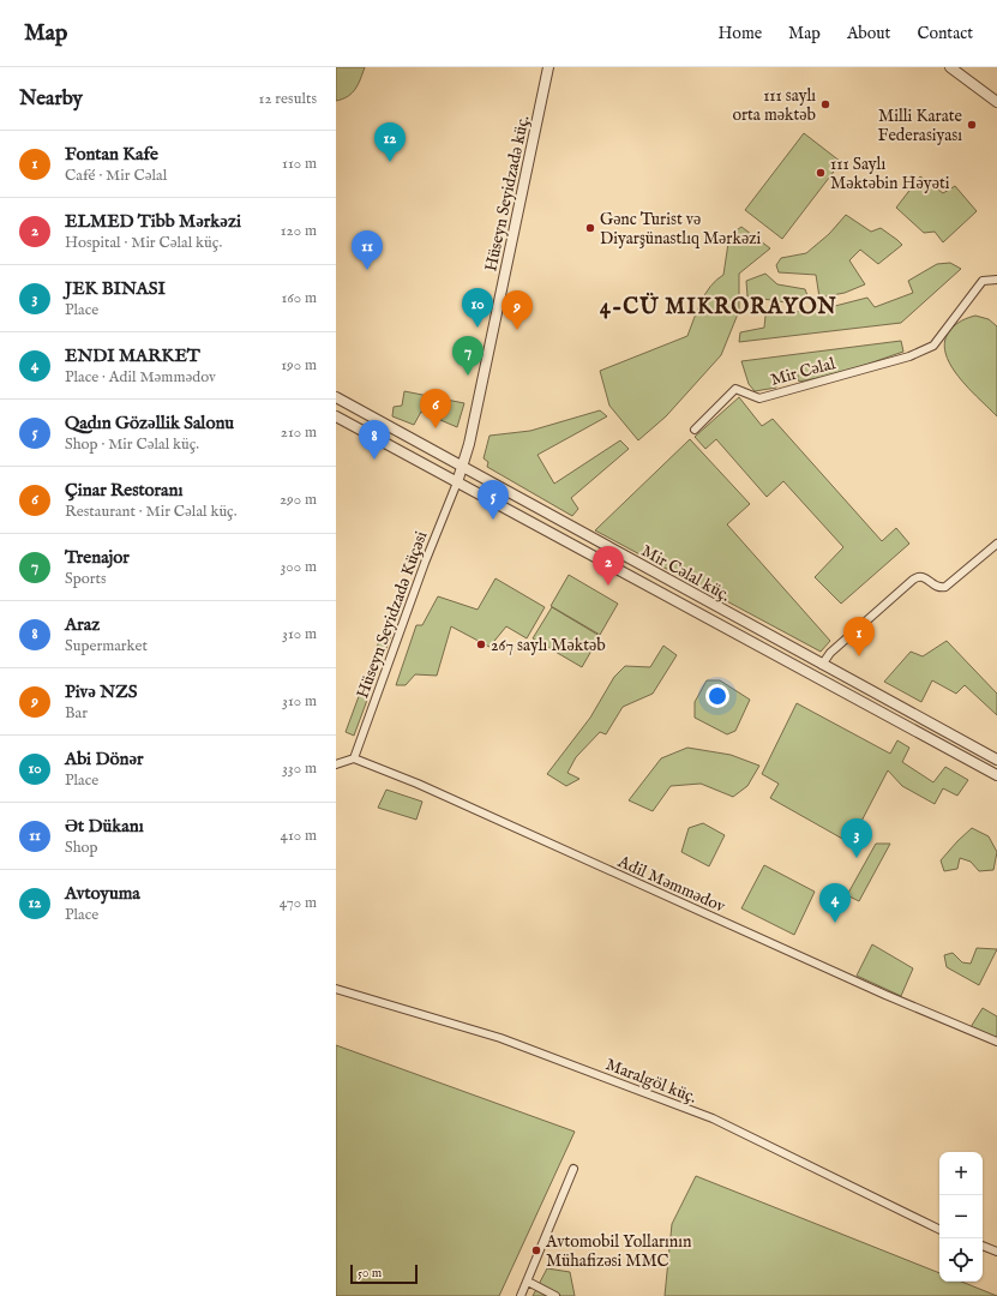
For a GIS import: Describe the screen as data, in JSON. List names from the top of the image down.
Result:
{
  "streets": {
    "street": [
      "Hüseyn Seyidzadə küç.",
      "Mir Cəlal",
      "Mir Cəlal küç.",
      "Hüseyn Seyidzadə Küçəsi",
      "Adil Məmmədov",
      "Maralgöl küç."
    ]
  },
  "crossings": [
    ["Hüseyn Seyidzadə küç.", "Mir Cəlal küç."],
    ["Hüseyn Seyidzadə küç.", "Hüseyn Seyidzadə Küçəsi"],
    ["Mir Cəlal küç.", "Hüseyn Seyidzadə Küçəsi"],
    ["Hüseyn Seyidzadə Küçəsi", "Adil Məmmədov"]
  ],
  "districts": ["4-CÜ MIKRORAYON"],
  "places": [
    "111 saylı orta məktəb",
    "Milli Karate Federasiyası",
    "111 Saylı Məktəbin Həyəti",
    "Gənc Turist və Diyarşünastlıq Mərkəzi",
    "267 saylı Məktəb",
    "Avtomobil Yollarının Mühafizəsi MMC"
  ],
  "scale_bar": "50 m",
  "page": {
    "header": "Map",
    "nav": [
      "Home",
      "Map",
      "About",
      "Contact"
    ],
    "heading": ["Nearby", "12 results"],
    "pins": [
      "12",
      "11",
      "10",
      "9",
      "7",
      "6",
      "8",
      "5",
      "2",
      "1",
      "3",
      "4"
    ],
    "list": [
      {
        "mark": "1",
        "name": "Fontan Kafe",
        "note": "Café · Mir Cəlal",
        "value": "110 m"
      },
      {
        "mark": "2",
        "name": "ELMED Tibb Mərkəzi",
        "note": "Hospital · Mir Cəlal küç.",
        "value": "120 m"
      },
      {
        "mark": "3",
        "name": "JEK BINASI",
        "note": "Place",
        "value": "160 m"
      },
      {
        "mark": "4",
        "name": "ENDI MARKET",
        "note": "Place · Adil Məmmədov",
        "value": "190 m"
      },
      {
        "mark": "5",
        "name": "Qadın Gözəllik Salonu",
        "note": "Shop · Mir Cəlal küç.",
        "value": "210 m"
      },
      {
        "mark": "6",
        "name": "Çinar Restoranı",
        "note": "Restaurant · Mir Cəlal küç.",
        "value": "290 m"
      },
      {
        "mark": "7",
        "name": "Trenajor",
        "note": "Sports",
        "value": "300 m"
      },
      {
        "mark": "8",
        "name": "Araz",
        "note": "Supermarket",
        "value": "310 m"
      },
      {
        "mark": "9",
        "name": "Pivə NZS",
        "note": "Bar",
        "value": "310 m"
      },
      {
        "mark": "10",
        "name": "Abi Dönər",
        "note": "Place",
        "value": "330 m"
      },
      {
        "mark": "11",
        "name": "Ət Dükanı",
        "note": "Shop",
        "value": "410 m"
      },
      {
        "mark": "12",
        "name": "Avtoyuma",
        "note": "Place",
        "value": "470 m"
      }
    ],
    "map_buttons": ["+", "−"],
    "scale": "50 m"
  }
}
